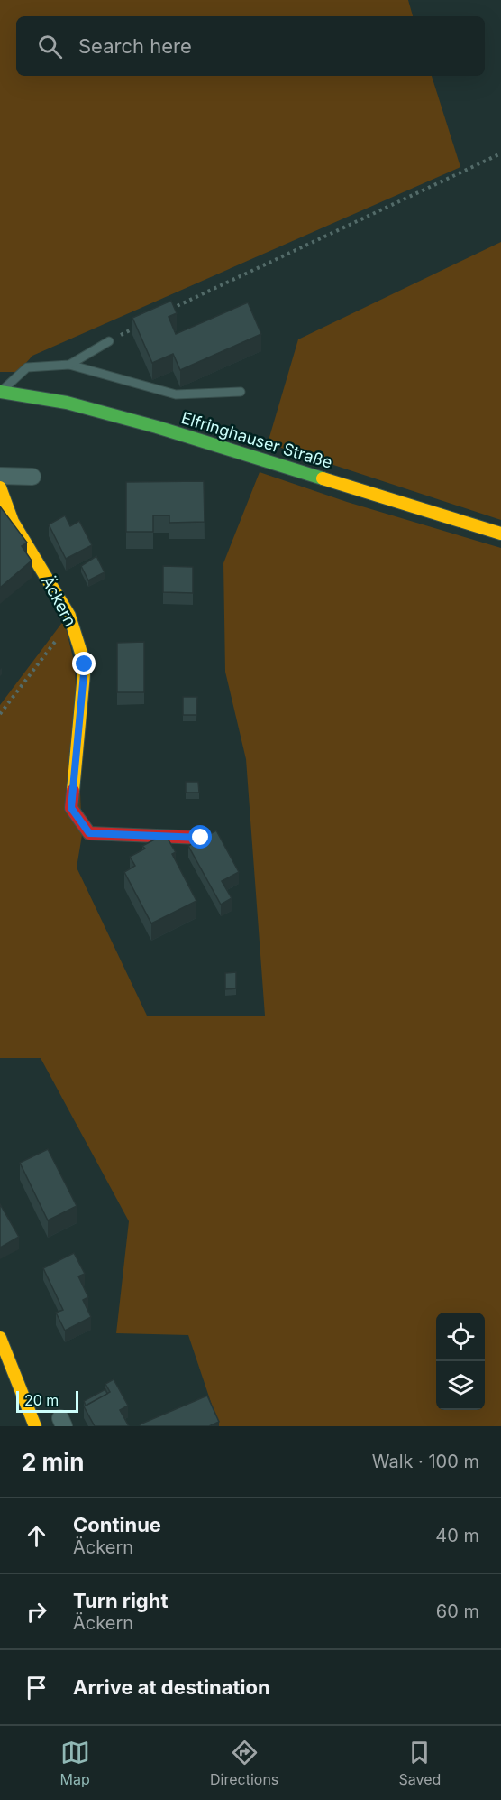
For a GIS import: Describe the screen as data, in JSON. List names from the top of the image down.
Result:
{
  "streets": {
    "street": ["Elfringhauser Straße", "Äckern"]
  },
  "scale_bar": "20 m",
  "page": {
    "search": "Search here",
    "scale": "20 m",
    "heading": ["2 min", "Walk · 100 m"],
    "list": [
      ["Continue", "Äckern", "40 m"],
      ["Turn right", "Äckern", "60 m"],
      "Arrive at destination"
    ],
    "nav": ["Map", "Directions", "Saved"]
  }
}
